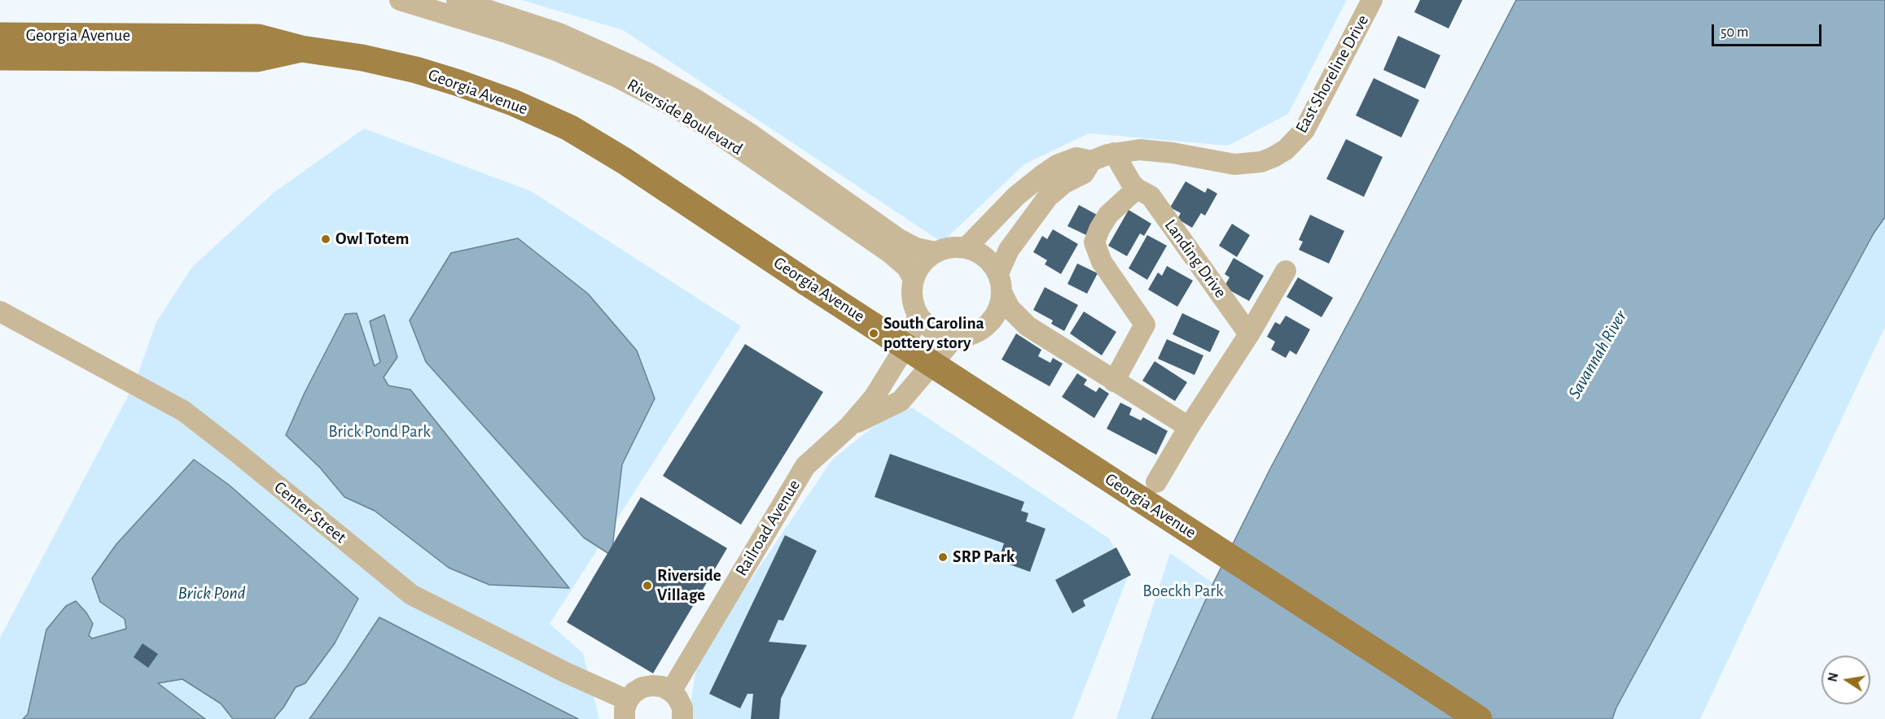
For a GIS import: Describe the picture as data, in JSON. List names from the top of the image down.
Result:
{
  "streets": {
    "main road": ["Georgia Avenue"],
    "street": [
      "East Shoreline Drive",
      "Riverside Boulevard",
      "Landing Drive",
      "Center Street",
      "Railroad Avenue"
    ]
  },
  "crossings": [
    ["East Shoreline Drive", "Landing Drive"],
    ["Riverside Boulevard", "Railroad Avenue"]
  ],
  "water": ["Savannah River", "Brick Pond"],
  "parks": ["Brick Pond Park", "Boeckh Park"],
  "places": [
    "Owl Totem",
    "South Carolina pottery story",
    "SRP Park",
    "Riverside Village"
  ],
  "scale_bar": "50 m",
  "north": "left"
}
